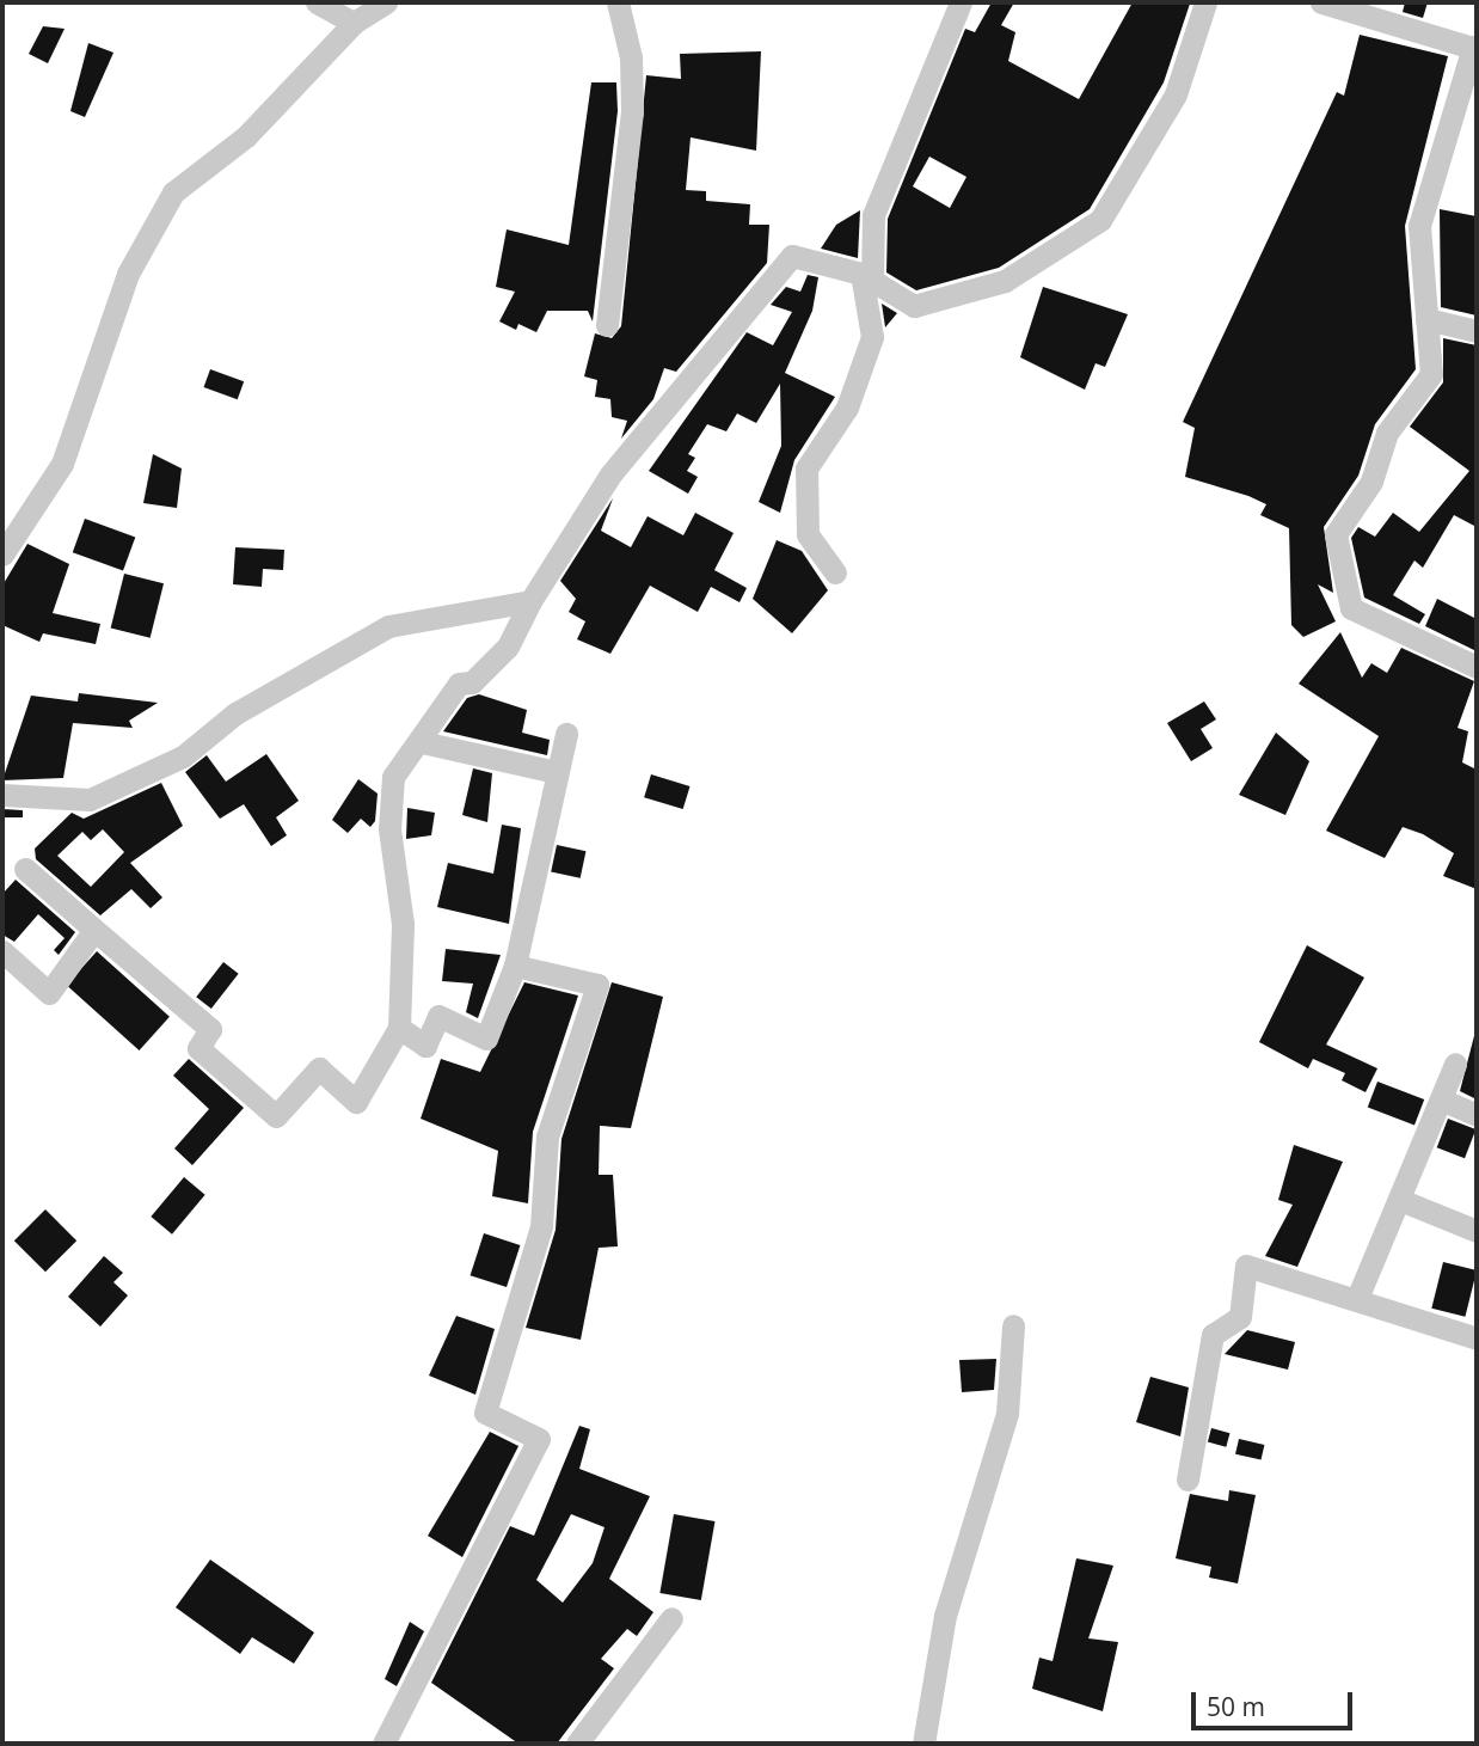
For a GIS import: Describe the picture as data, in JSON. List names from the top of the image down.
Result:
{
  "scale_bar": "50 m"
}
